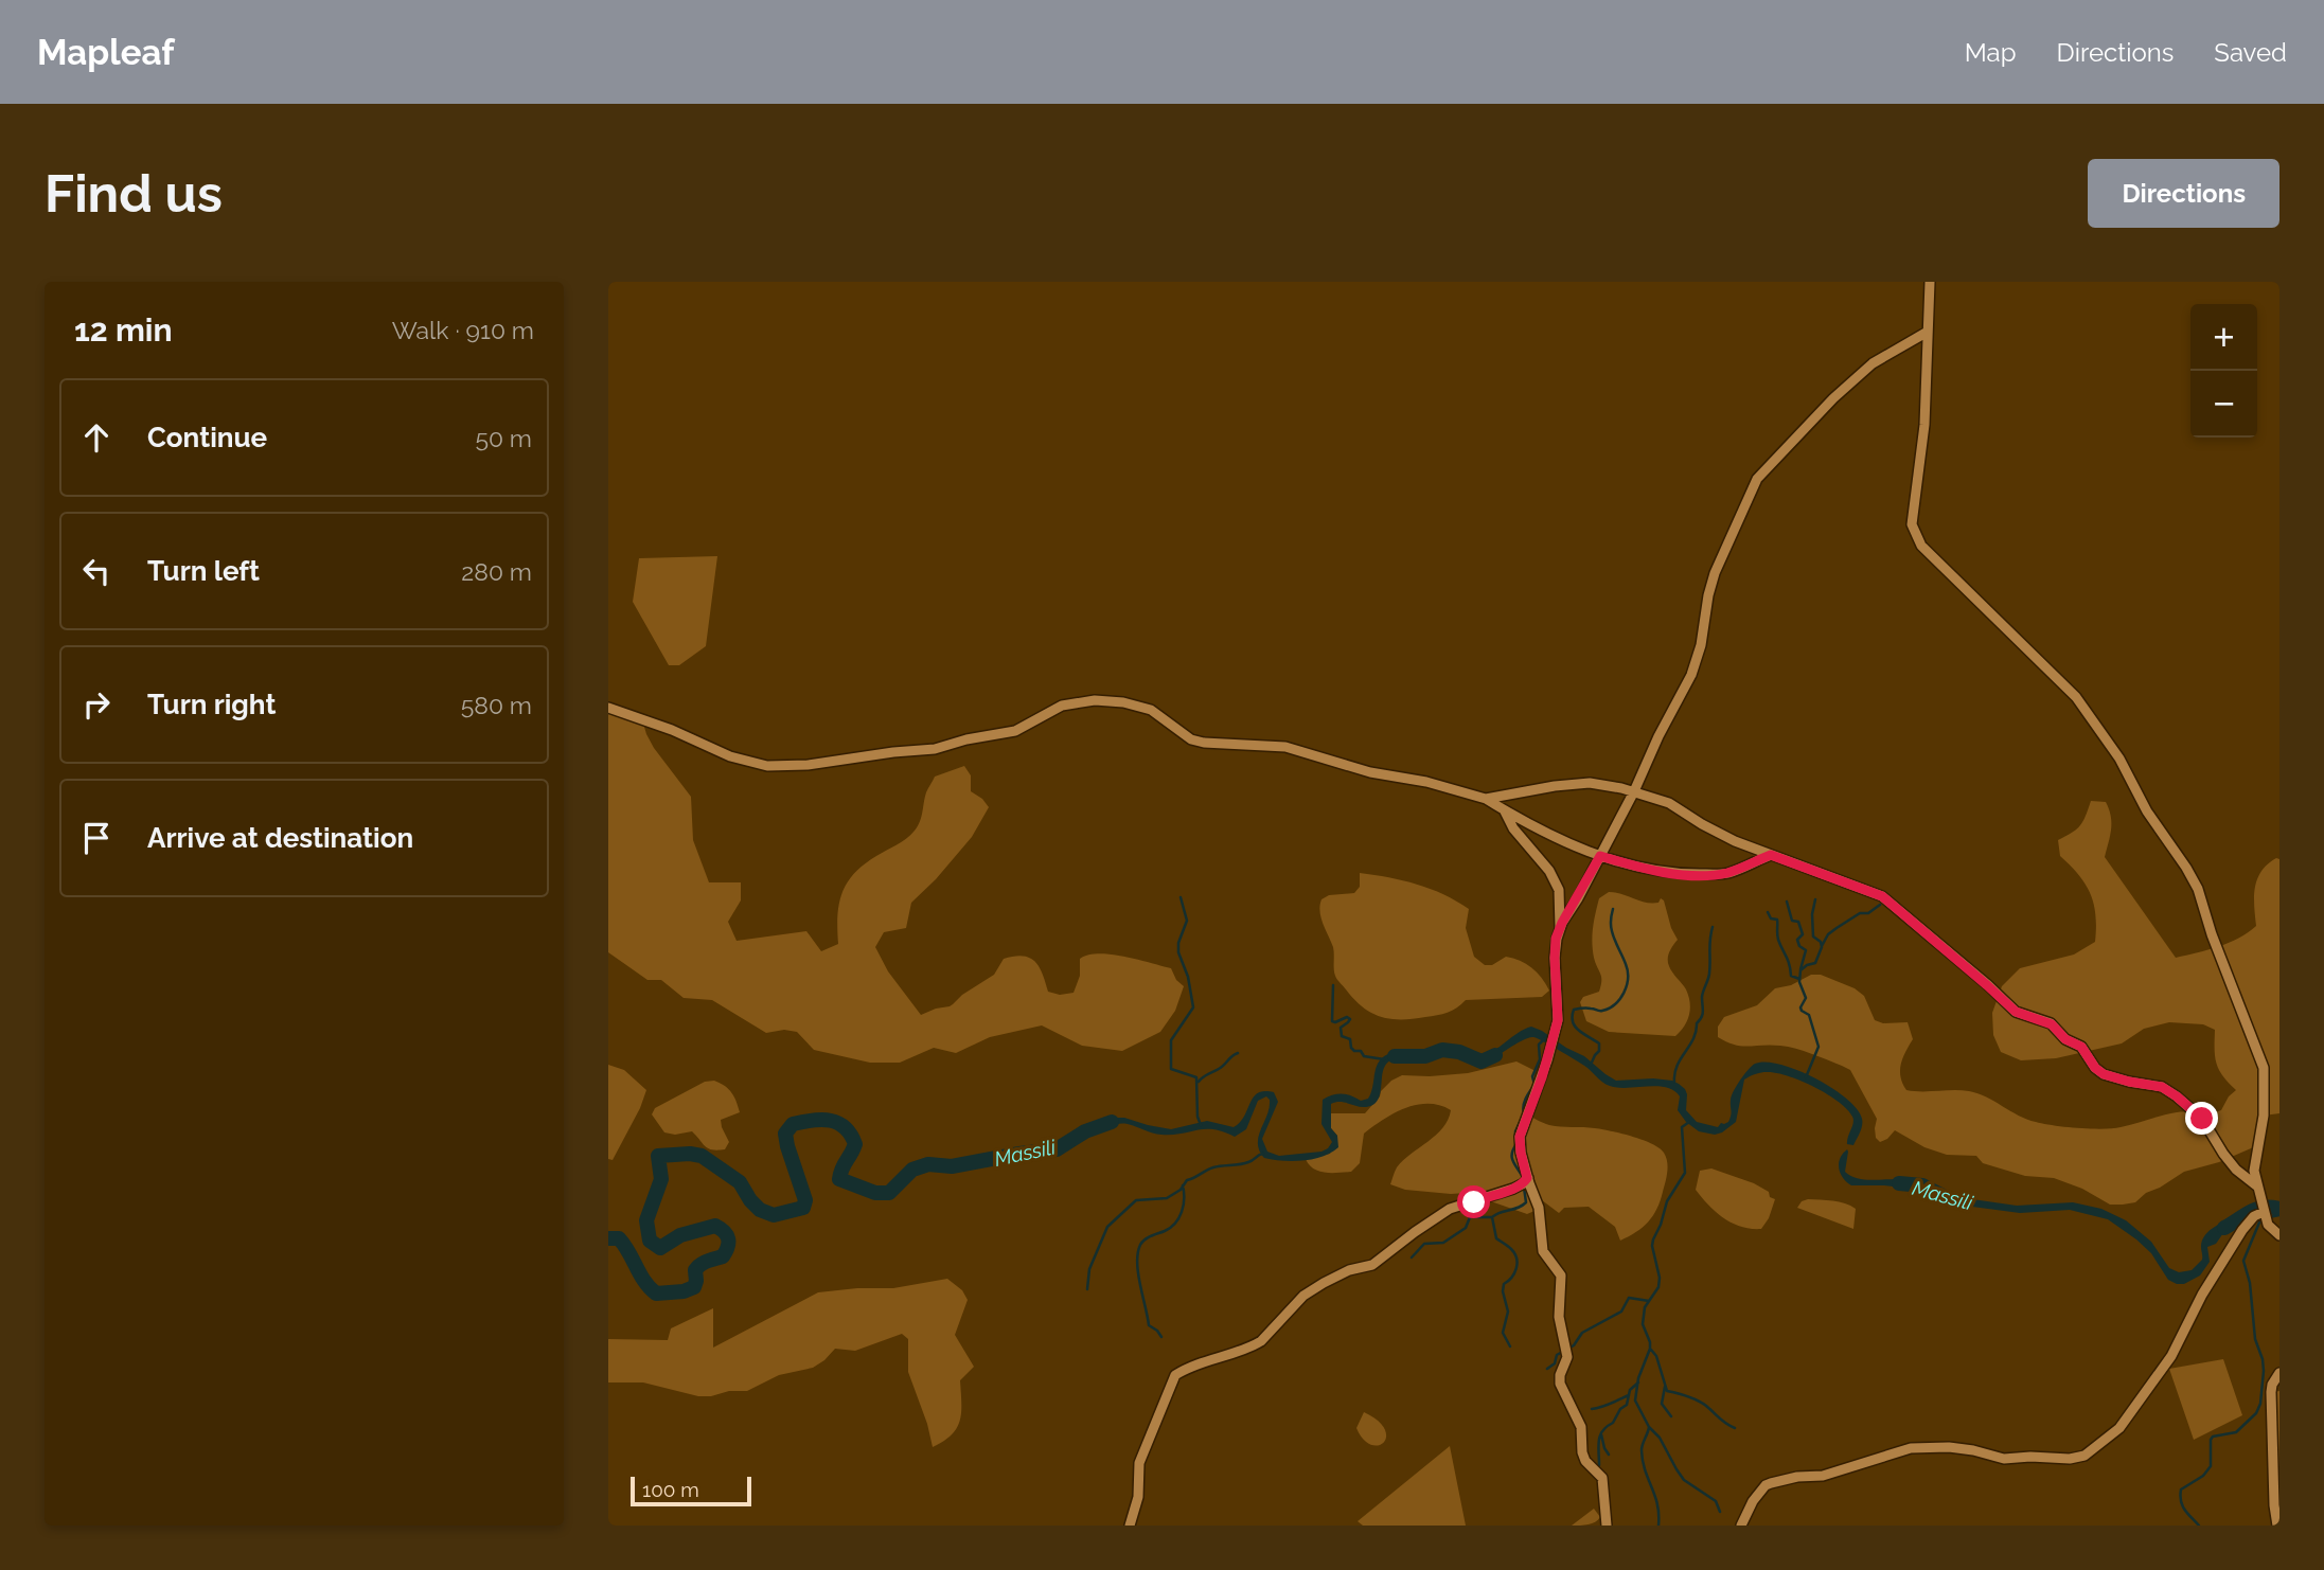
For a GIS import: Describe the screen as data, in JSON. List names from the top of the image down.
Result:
{
  "water": ["Massili"],
  "scale_bar": "100 m",
  "page": {
    "header": "Mapleaf",
    "nav": ["Map", "Directions", "Saved"],
    "buttons": "Directions",
    "title": "Find us",
    "heading": ["12 min", "Walk · 910 m"],
    "map_buttons": ["+", "−"],
    "list": [
      ["Continue", "50 m"],
      ["Turn left", "280 m"],
      ["Turn right", "580 m"],
      "Arrive at destination"
    ],
    "scale": "100 m"
  }
}
